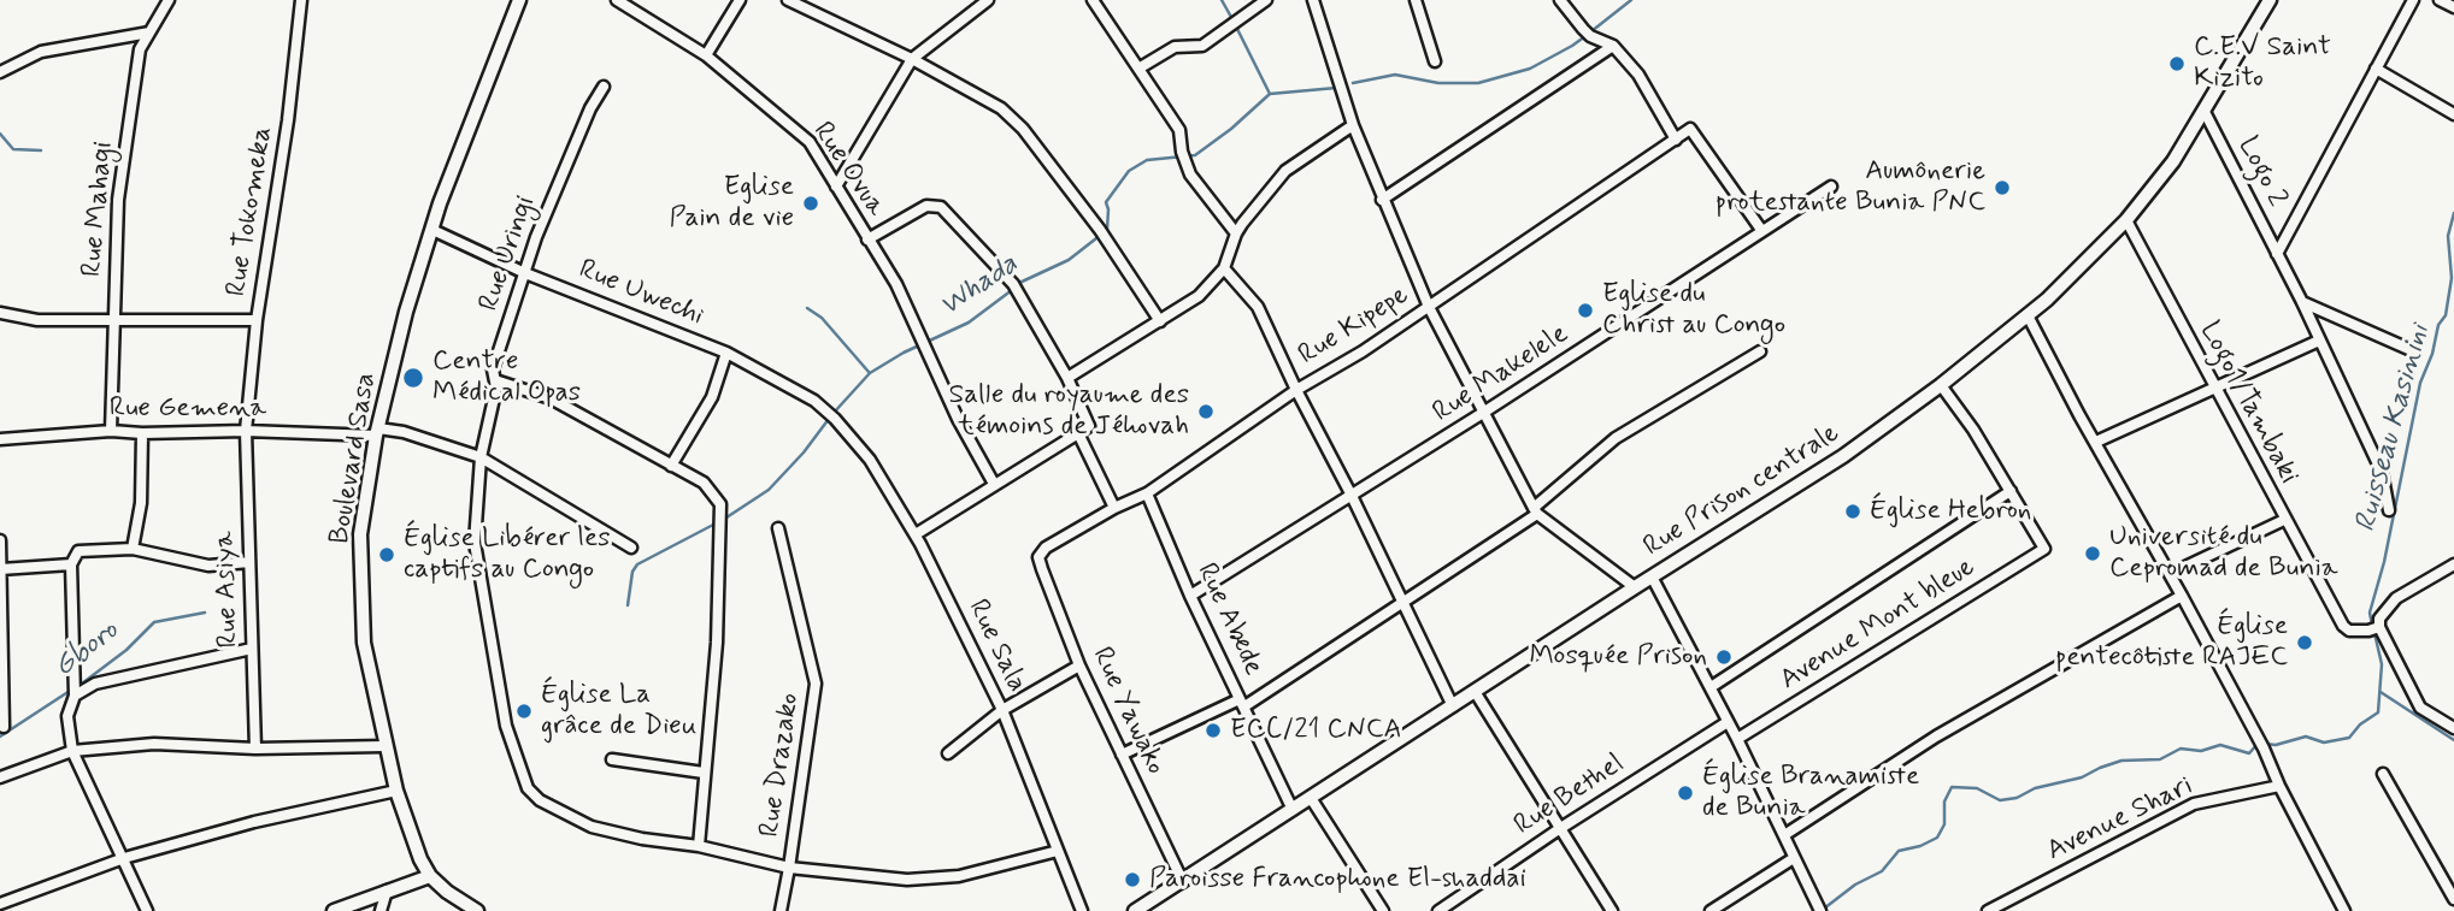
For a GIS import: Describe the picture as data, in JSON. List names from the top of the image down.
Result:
{
  "streets": {
    "street": [
      "Rue Ovua",
      "Logo 2",
      "Rue Mahagi",
      "Rue Tokomeka",
      "Rue Uringi",
      "Rue Uwechi",
      "Rue Kipepe",
      "Rue Makelele",
      "Logo1/Tambaki",
      "Rue Gemena",
      "Boulevard Sasa",
      "Rue Prison centrale",
      "Rue Asiya",
      "Rue Abede",
      "Avenue Mont bleue",
      "Rue Sala",
      "Rue Yawako",
      "Rue Drazako",
      "Rue Bethel",
      "Avenue Shari"
    ]
  },
  "crossings": [
    ["Logo 2", "Rue Prison centrale"],
    ["Rue Mahagi", "Rue Gemena"],
    ["Rue Tokomeka", "Rue Gemena"],
    ["Rue Tokomeka", "Rue Asiya"],
    ["Rue Uringi", "Rue Uwechi"],
    ["Rue Uringi", "Rue Gemena"],
    ["Rue Uringi", "Rue Sala"],
    ["Rue Uringi", "Rue Drazako"],
    ["Rue Uwechi", "Boulevard Sasa"],
    ["Rue Uwechi", "Rue Sala"],
    ["Rue Kipepe", "Rue Makelele"],
    ["Rue Kipepe", "Rue Abede"],
    ["Rue Kipepe", "Rue Yawako"],
    ["Rue Makelele", "Rue Abede"],
    ["Logo1/Tambaki", "Rue Prison centrale"],
    ["Rue Gemena", "Boulevard Sasa"],
    ["Rue Gemena", "Rue Asiya"],
    ["Rue Prison centrale", "Rue Abede"],
    ["Rue Prison centrale", "Rue Yawako"]
  ],
  "water": ["Whada", "Ruisseau Kasinini", "Gboro"],
  "places": [
    "C.E.V Saint Kizito",
    "Aumônerie protestante Bunia PNC",
    "Eglise Pain de vie",
    "Eglise du Christ au Congo",
    "Centre Médical Opas",
    "Salle du royaume des témoins de Jéhovah",
    "Église Hebron",
    "Université du Cepromad de Bunia",
    "Église Libérer les captifs au Congo",
    "Église pentecôtiste RAJEC",
    "Mosquée Prison",
    "Église La grâce de Dieu",
    "ECC/21 CNCA",
    "Église Branamiste de Bunia",
    "Paroisse Francophone El-shaddai"
  ]
}
